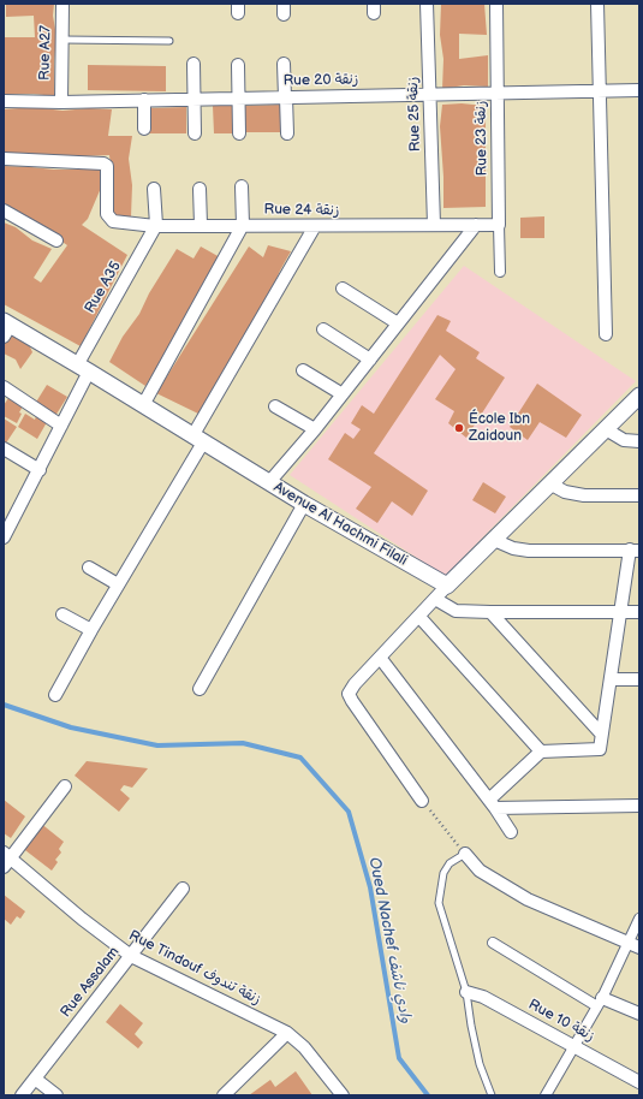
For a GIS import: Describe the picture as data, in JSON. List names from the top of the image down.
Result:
{
  "streets": {
    "street": [
      "Rue A27",
      "Rue 20 زنقة",
      "Rue 25 زنقة",
      "Rue 23 زنقة",
      "Rue 24 زنقة",
      "Rue A35",
      "Avenue Al Hachmi Filali",
      "Rue Tindouf زنقة تندوف",
      "Rue Assalam",
      "Rue 10 زنقة"
    ]
  },
  "crossings": [
    ["Rue A27", "Rue 20 زنقة"],
    ["Rue 20 زنقة", "Rue 25 زنقة"],
    ["Rue 20 زنقة", "Rue 23 زنقة"],
    ["Rue 25 زنقة", "Rue 24 زنقة"],
    ["Rue 23 زنقة", "Rue 24 زنقة"],
    ["Rue 24 زنقة", "Rue A35"],
    ["Rue A35", "Avenue Al Hachmi Filali"],
    ["Rue Tindouf زنقة تندوف", "Rue Assalam"]
  ],
  "water": ["Oued Nachef وادي ناشف"],
  "places": ["École Ibn Zaidoun"]
}
